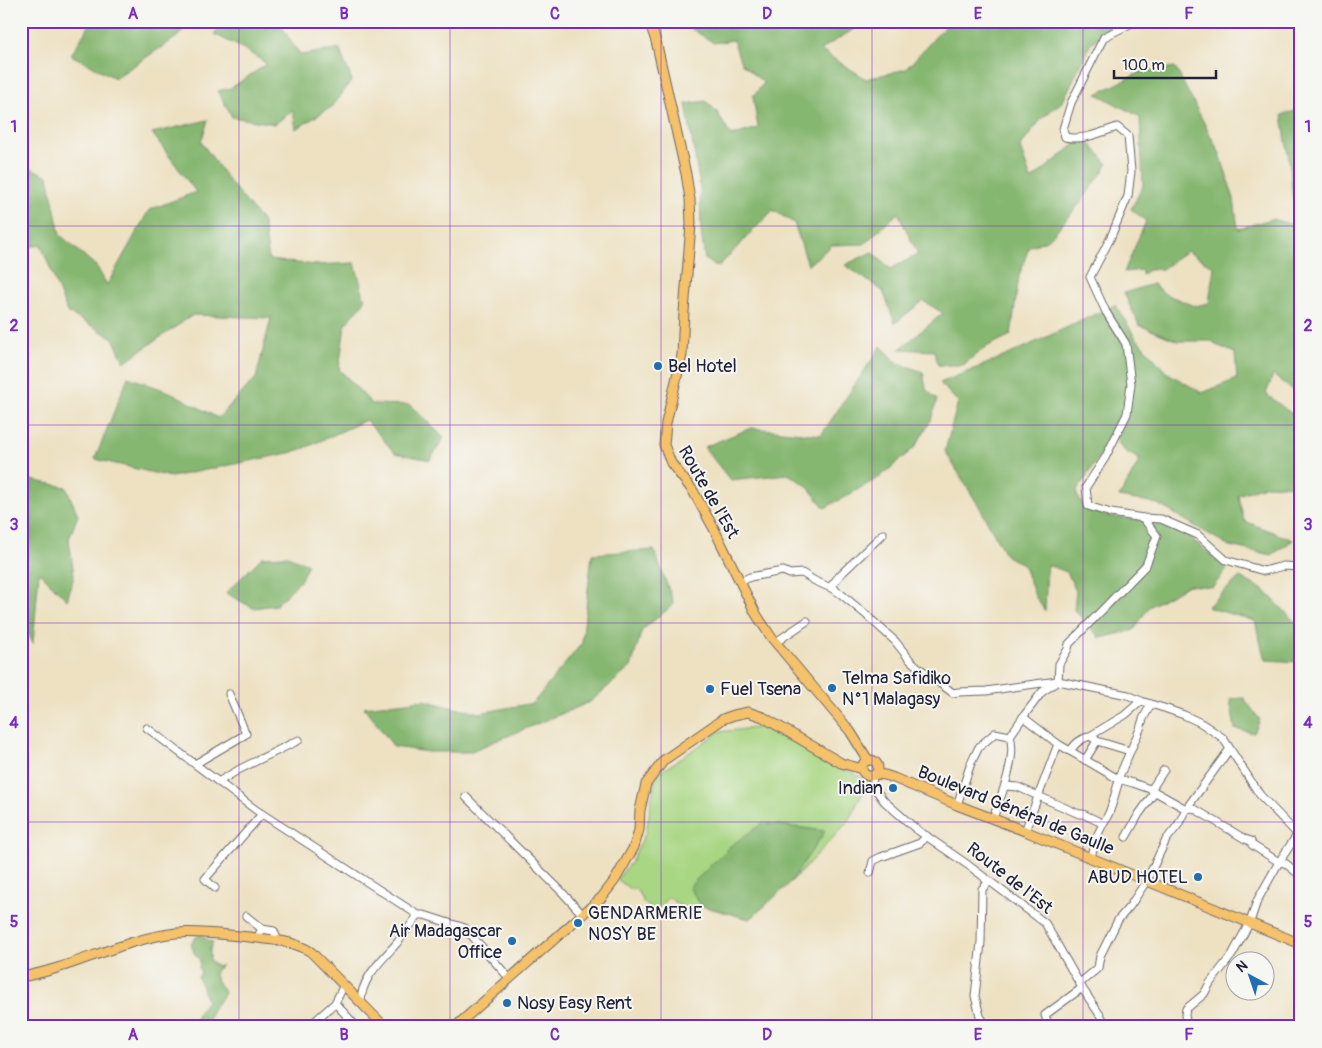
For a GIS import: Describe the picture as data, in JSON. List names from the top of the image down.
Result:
{
  "streets": {
    "main road": ["Route de l'Est", "Boulevard Général de Gaulle"]
  },
  "crossings": [
    ["Route de l'Est", "Boulevard Général de Gaulle"]
  ],
  "places": [
    "Bel Hotel",
    "Telma Safidiko N°1 Malagasy",
    "Fuel Tsena",
    "Indian",
    "ABUD HOTEL",
    "GENDARMERIE NOSY BE",
    "Air Madagascar Office",
    "Nosy Easy Rent"
  ],
  "scale_bar": "100 m",
  "north": "top left",
  "grid": {
    "columns": [
      "A",
      "B",
      "C",
      "D",
      "E",
      "F"
    ],
    "rows": [
      "1",
      "2",
      "3",
      "4",
      "5"
    ]
  }
}
